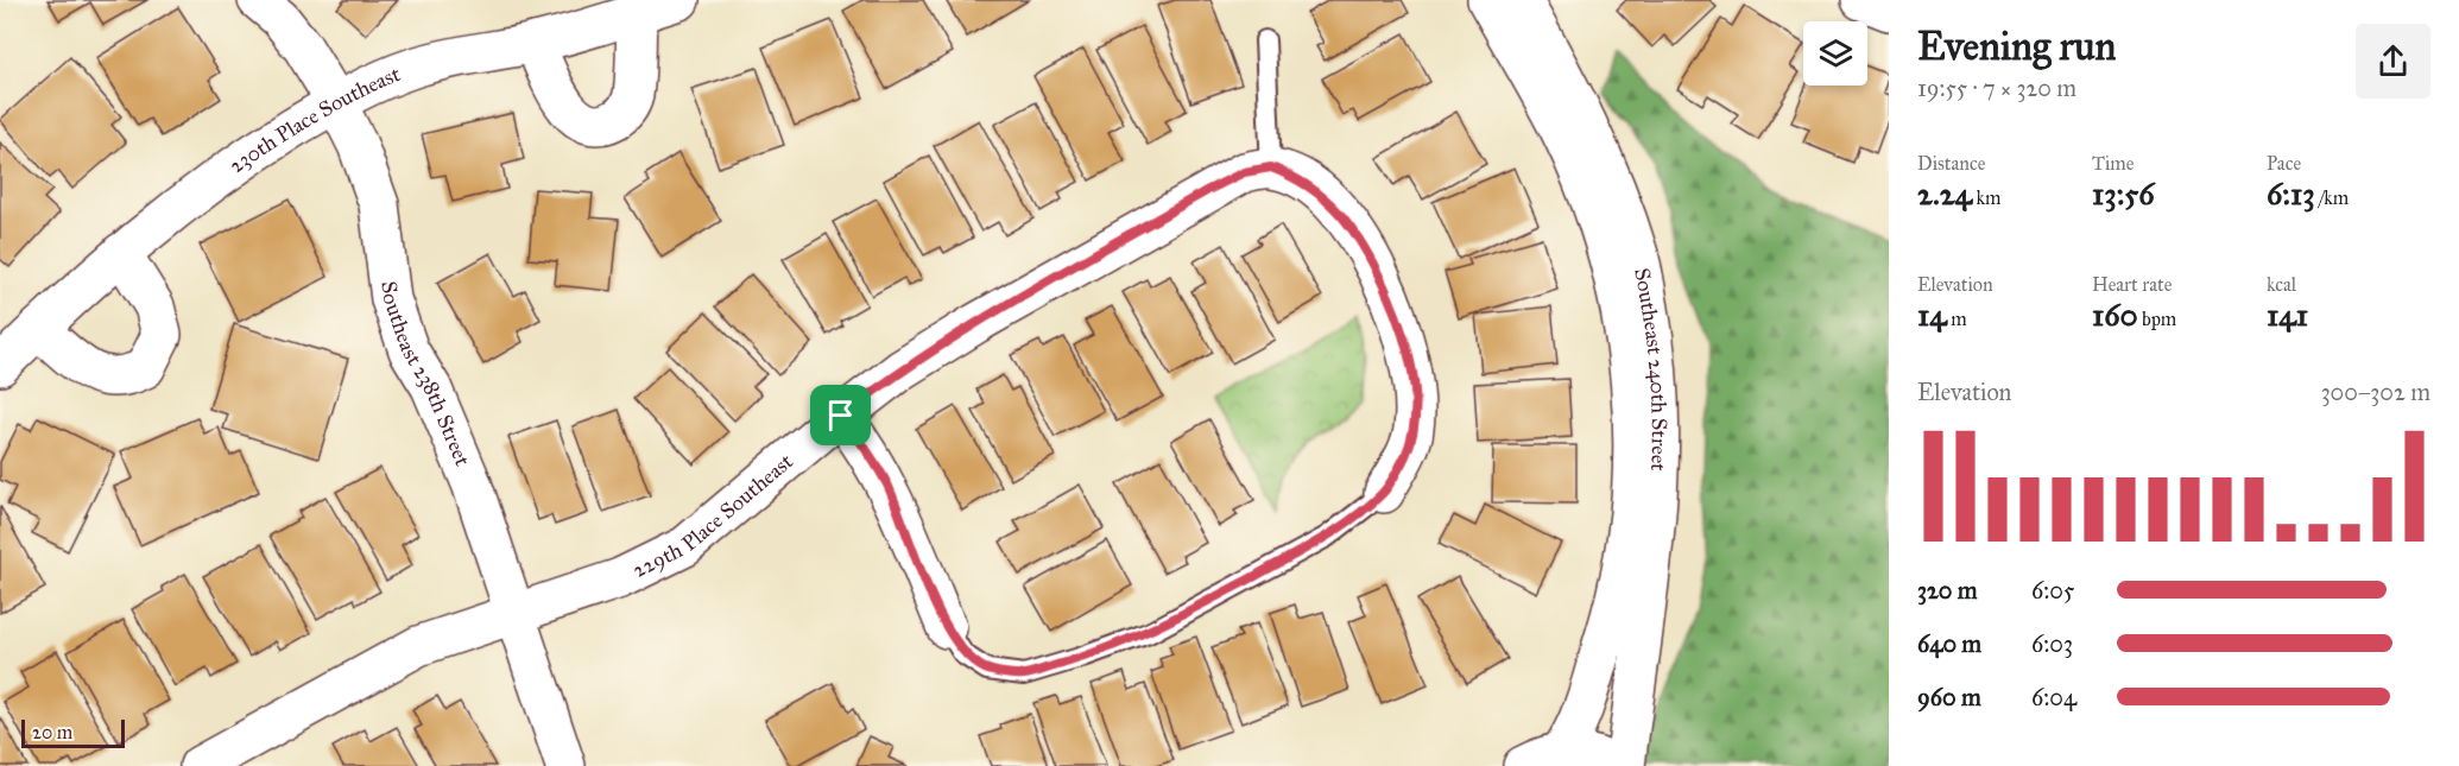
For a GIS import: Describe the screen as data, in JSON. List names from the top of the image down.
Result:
{
  "streets": {
    "street": [
      "230th Place Southeast",
      "Southeast 240th Street",
      "Southeast 238th Street",
      "229th Place Southeast"
    ]
  },
  "crossings": [
    ["230th Place Southeast", "Southeast 238th Street"],
    ["Southeast 238th Street", "229th Place Southeast"]
  ],
  "scale_bar": "20 m",
  "page": {
    "heading": ["Evening run", "19:55 · 7 × 320 m"],
    "stats": [
      ["Distance", "2.24 km"],
      ["Time", "13:56"],
      ["Pace", "6:13 /km"],
      ["Elevation", "14 m"],
      ["Heart rate", "160 bpm"],
      ["kcal", "141"]
    ],
    "chart": ["Elevation", "300–302 m"],
    "list": [
      {
        "name": "320 m",
        "note": "6:05"
      },
      {
        "name": "640 m",
        "note": "6:03"
      },
      {
        "name": "960 m",
        "note": "6:04"
      }
    ],
    "scale": "20 m"
  }
}
